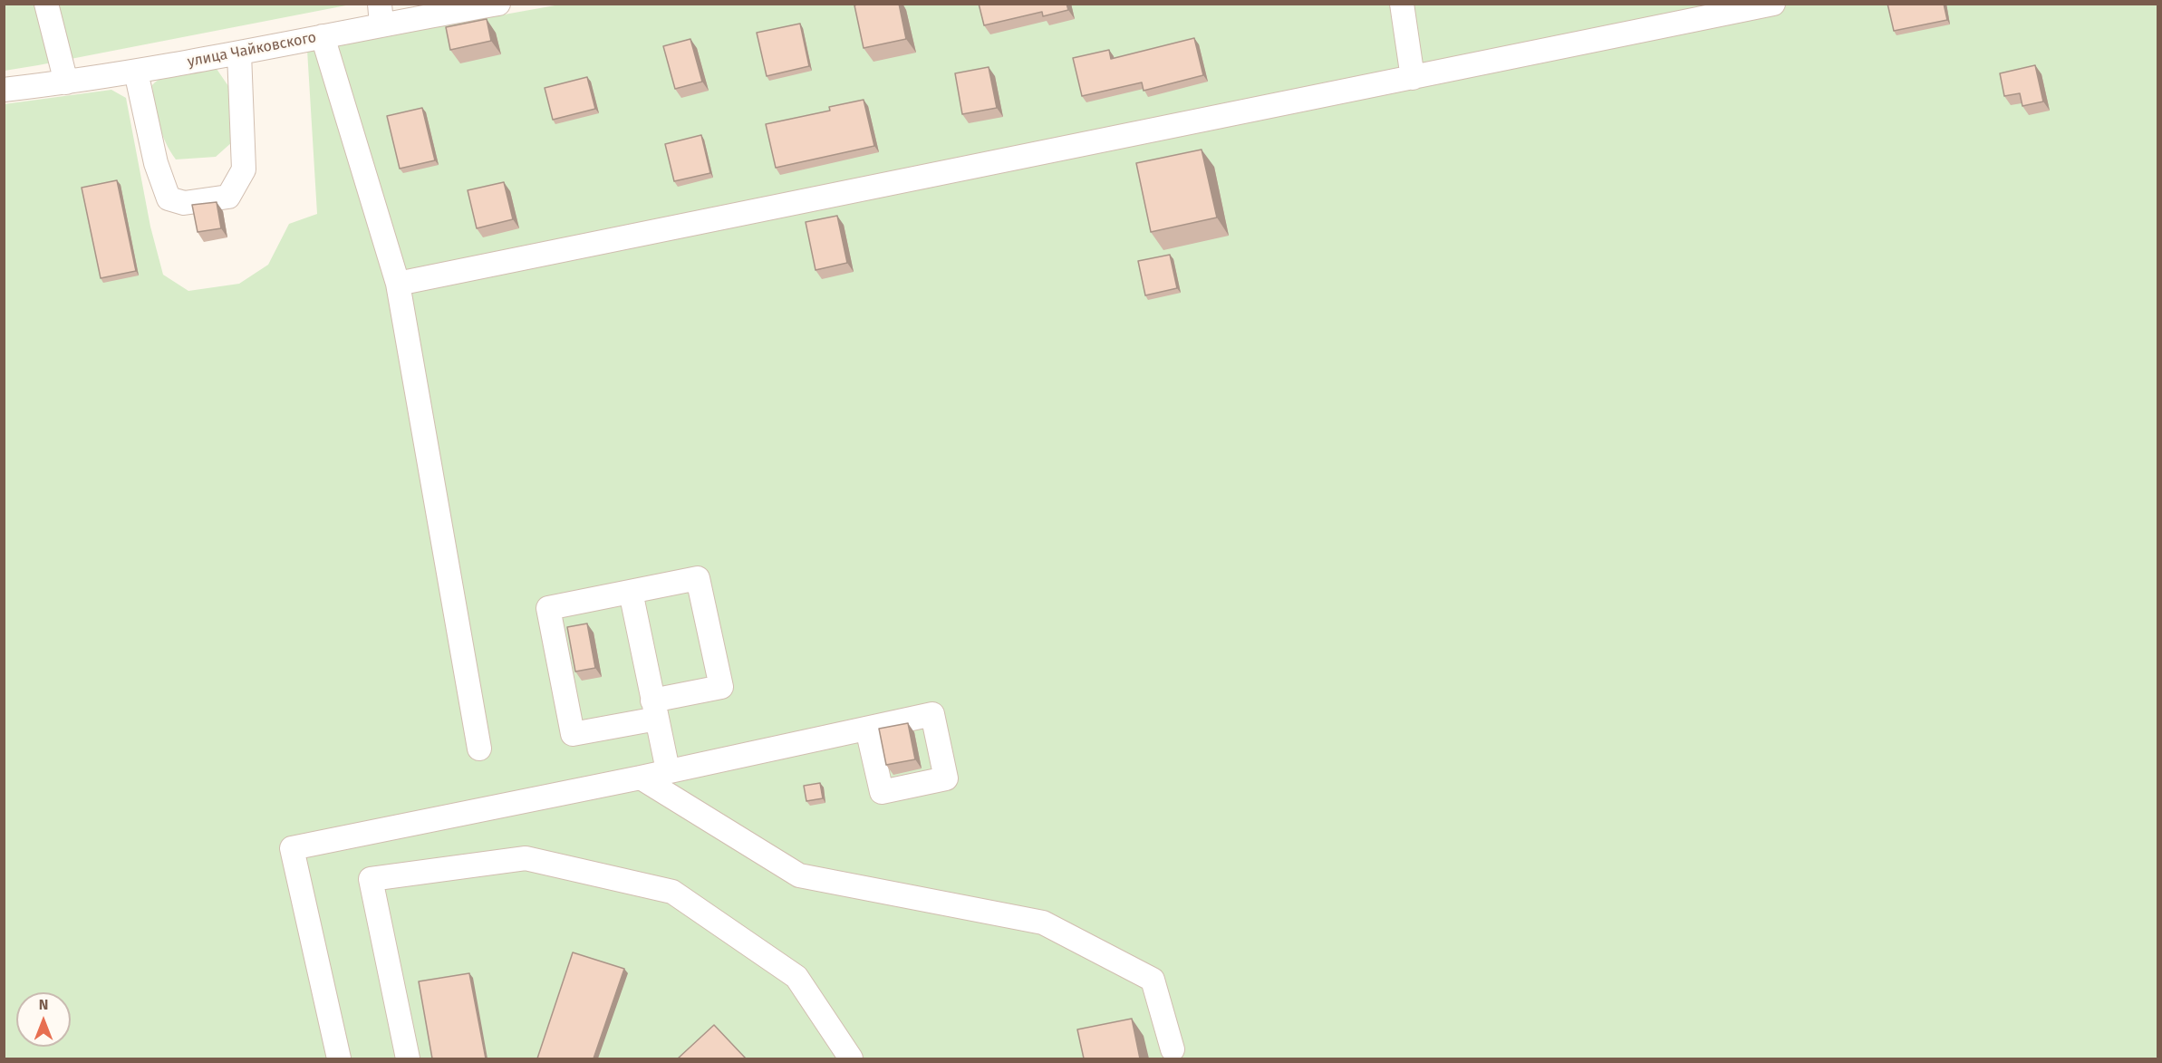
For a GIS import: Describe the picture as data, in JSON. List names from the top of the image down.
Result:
{
  "streets": {
    "street": ["улица Чайковского"]
  },
  "north": "top"
}
